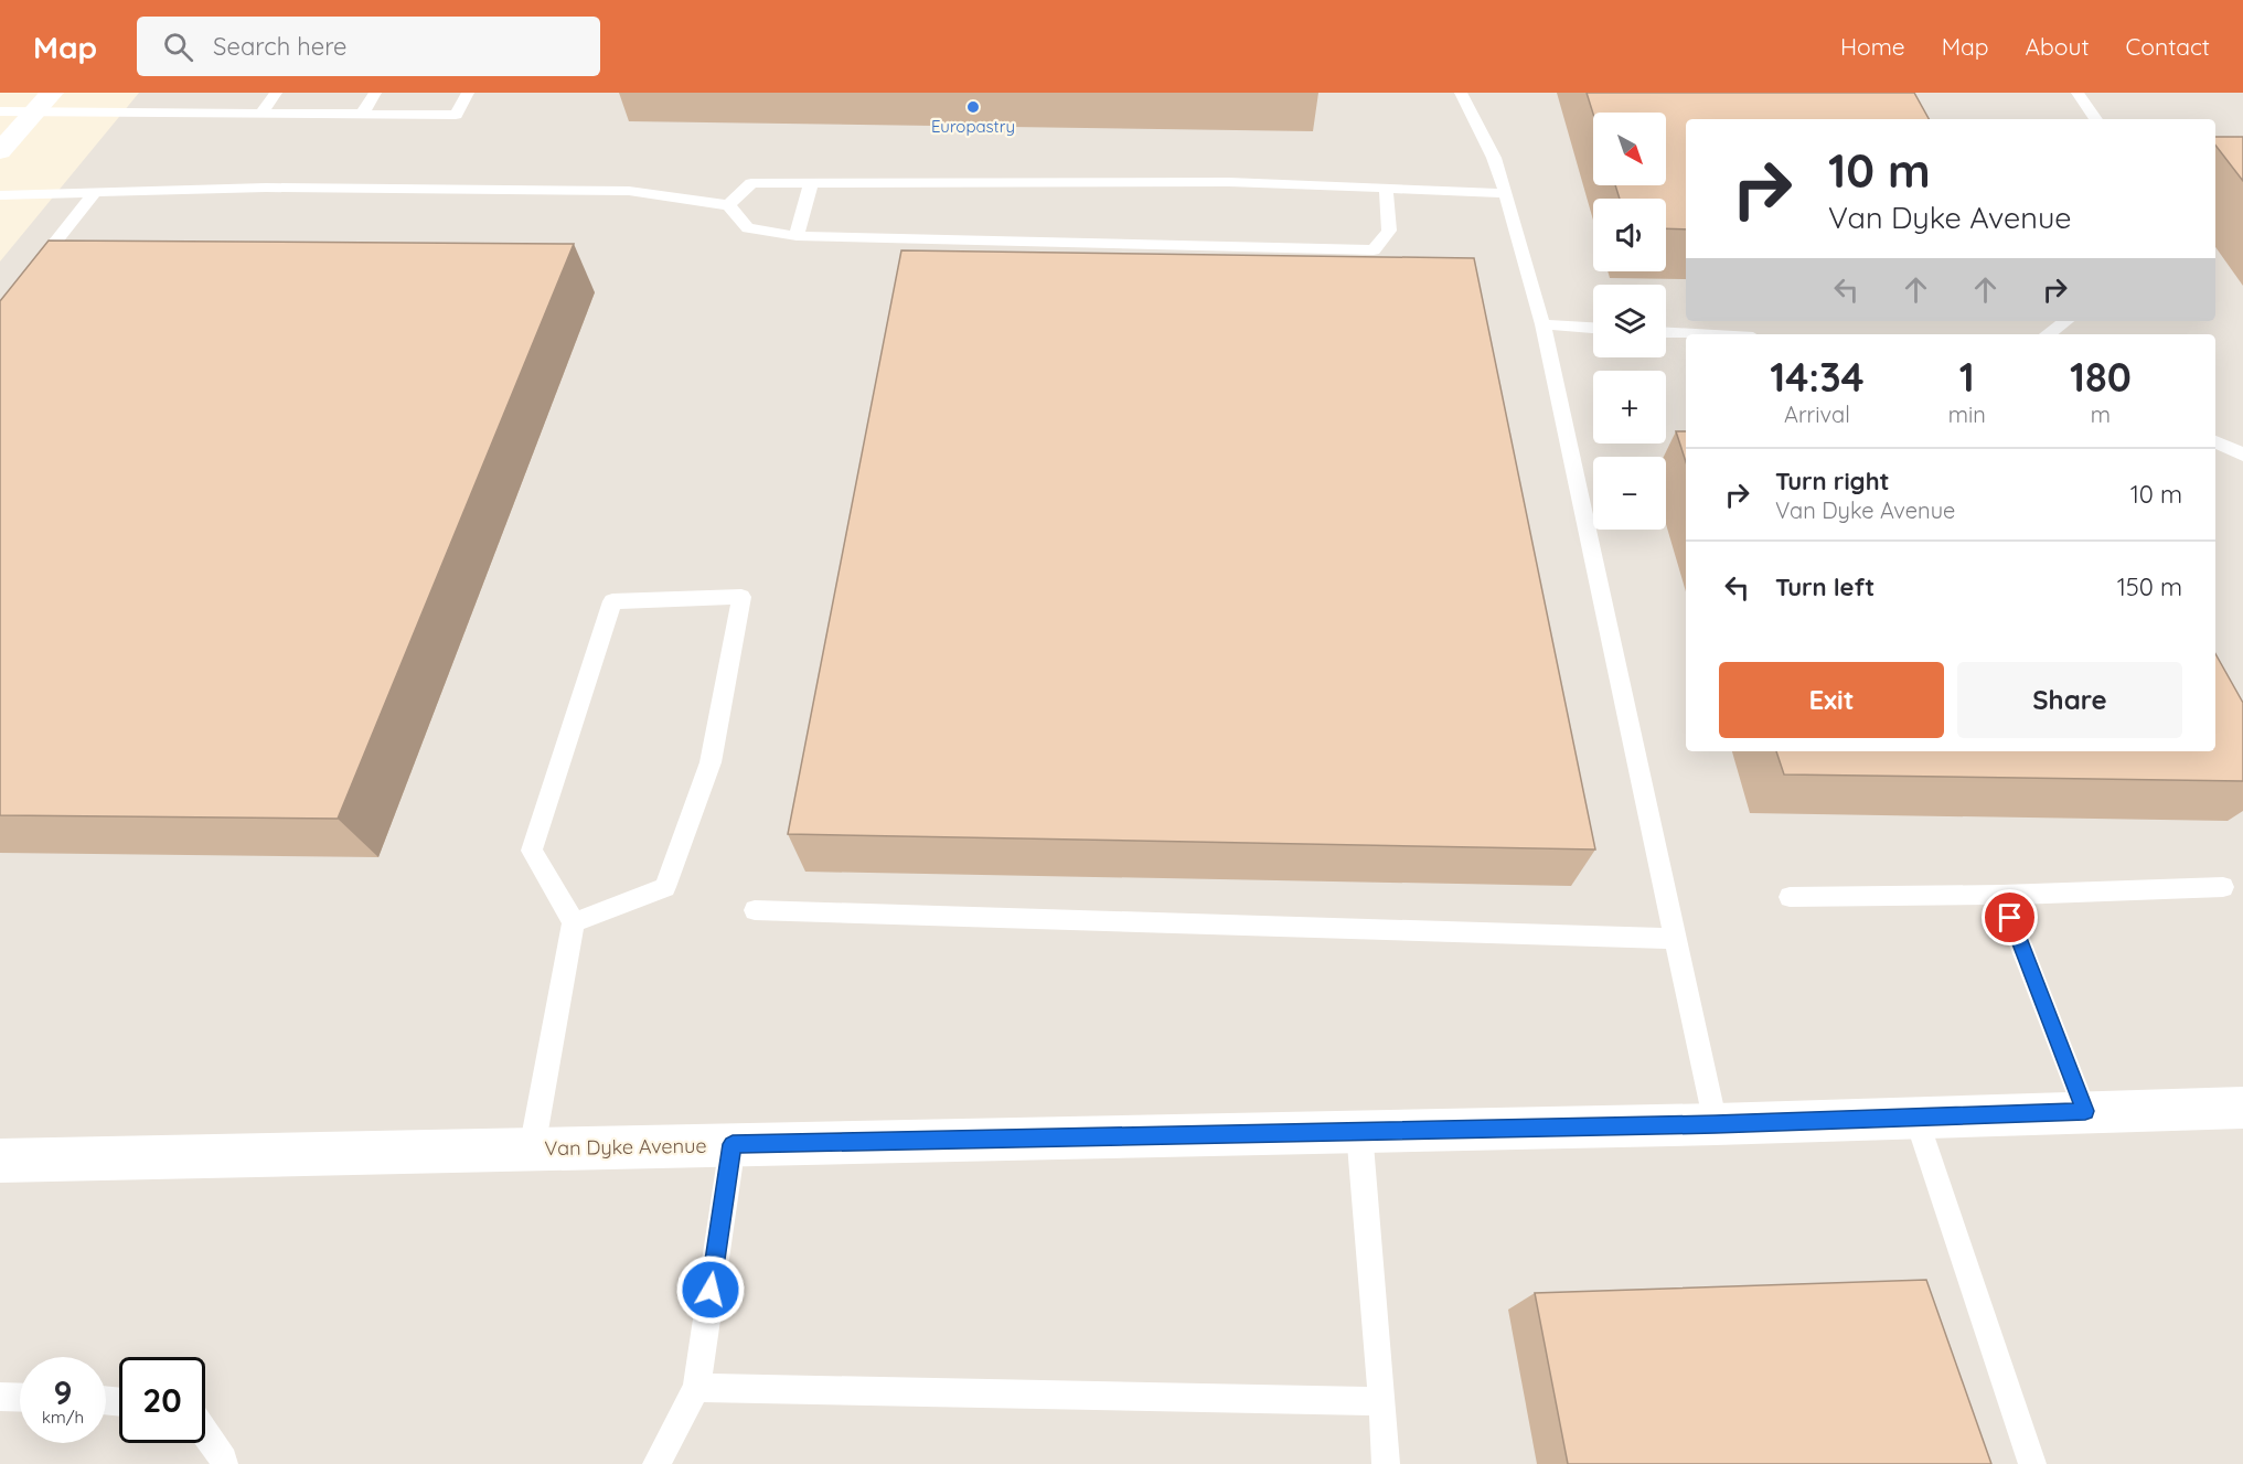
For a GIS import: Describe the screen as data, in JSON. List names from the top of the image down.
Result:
{
  "streets": {
    "street": ["Van Dyke Avenue"]
  },
  "places": ["Europastry"],
  "north": "bottom right",
  "page": {
    "header": "Map",
    "search": "Search here",
    "nav": [
      "Home",
      "Map",
      "About",
      "Contact"
    ],
    "map_buttons": ["+", "−"],
    "turn": ["10 m", "Van Dyke Avenue"],
    "eta": [
      "14:34",
      "Arrival",
      "1",
      "min",
      "180",
      "m"
    ],
    "list": [
      {
        "name": "Turn right",
        "note": "Van Dyke Avenue",
        "value": "10 m"
      },
      {
        "name": "Turn left",
        "value": "150 m"
      }
    ],
    "buttons": ["Exit", "Share"],
    "speed": "9 km/h",
    "limit": "20"
  }
}
